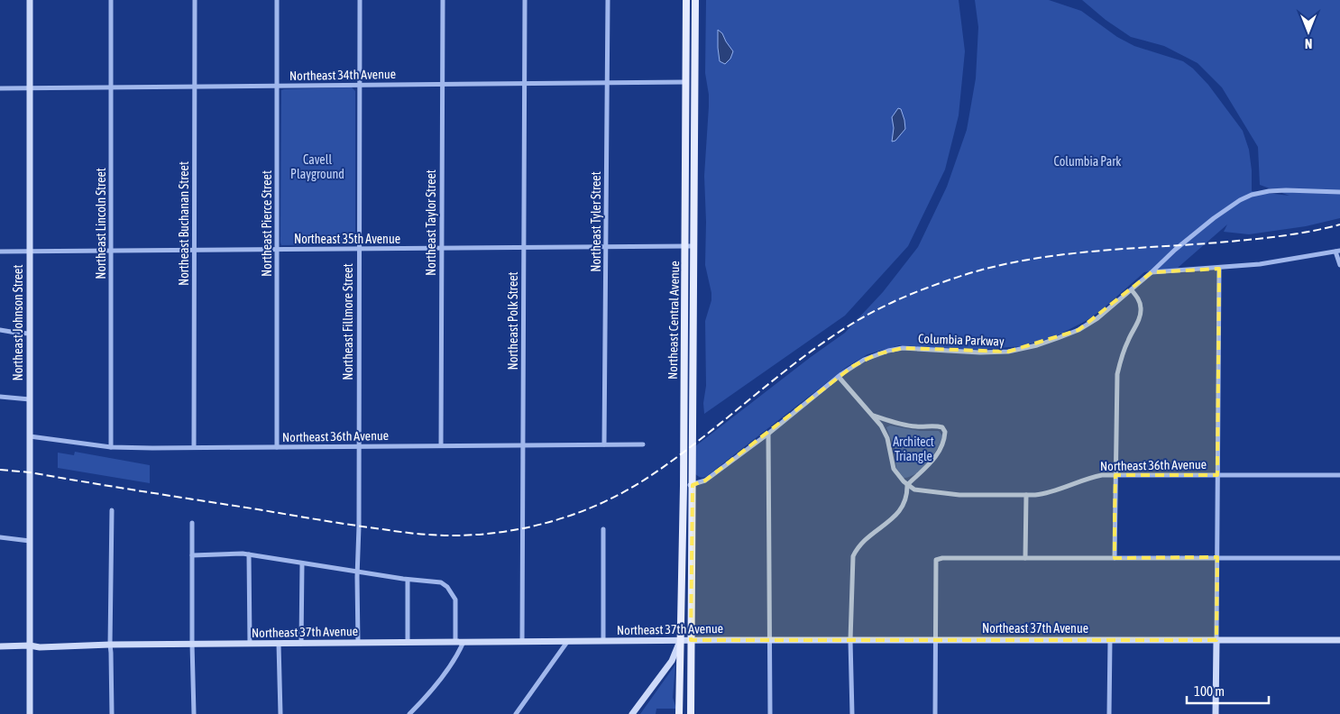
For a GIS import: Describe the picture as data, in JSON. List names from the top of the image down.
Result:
{
  "streets": {
    "main road": ["Northeast Central Avenue"],
    "street": [
      "Northeast 34th Avenue",
      "Northeast Tyler Street",
      "Northeast Taylor Street",
      "Northeast Lincoln Street",
      "Northeast Buchanan Street",
      "Northeast Pierce Street",
      "Northeast 35th Avenue",
      "Northeast Polk Street",
      "Northeast Fillmore Street",
      "Northeast Johnson Street",
      "Columbia Parkway",
      "Northeast 36th Avenue",
      "Northeast 37th Avenue"
    ]
  },
  "crossings": [
    ["Northeast 34th Avenue", "Northeast Tyler Street"],
    ["Northeast 34th Avenue", "Northeast Taylor Street"],
    ["Northeast 34th Avenue", "Northeast Lincoln Street"],
    ["Northeast 34th Avenue", "Northeast Buchanan Street"],
    ["Northeast 34th Avenue", "Northeast Pierce Street"],
    ["Northeast 34th Avenue", "Northeast Central Avenue"],
    ["Northeast 34th Avenue", "Northeast Polk Street"],
    ["Northeast 34th Avenue", "Northeast Fillmore Street"],
    ["Northeast 34th Avenue", "Northeast Johnson Street"],
    ["Northeast Tyler Street", "Northeast 35th Avenue"],
    ["Northeast Tyler Street", "Northeast 36th Avenue"],
    ["Northeast Taylor Street", "Northeast 35th Avenue"],
    ["Northeast Taylor Street", "Northeast 36th Avenue"],
    ["Northeast Lincoln Street", "Northeast 35th Avenue"],
    ["Northeast Lincoln Street", "Northeast 36th Avenue"],
    ["Northeast Buchanan Street", "Northeast 35th Avenue"],
    ["Northeast Buchanan Street", "Northeast 36th Avenue"],
    ["Northeast Pierce Street", "Northeast 35th Avenue"],
    ["Northeast Pierce Street", "Northeast 36th Avenue"],
    ["Northeast 35th Avenue", "Northeast Central Avenue"],
    ["Northeast 35th Avenue", "Northeast Polk Street"],
    ["Northeast 35th Avenue", "Northeast Fillmore Street"],
    ["Northeast 35th Avenue", "Northeast Johnson Street"],
    ["Northeast Central Avenue", "Columbia Parkway"],
    ["Northeast Central Avenue", "Northeast 37th Avenue"],
    ["Northeast Polk Street", "Northeast 36th Avenue"],
    ["Northeast Polk Street", "Northeast 37th Avenue"],
    ["Northeast Fillmore Street", "Northeast 36th Avenue"],
    ["Northeast Fillmore Street", "Northeast 37th Avenue"],
    ["Northeast Johnson Street", "Northeast 36th Avenue"],
    ["Northeast Johnson Street", "Northeast 37th Avenue"]
  ],
  "parks": ["Cavell Playground", "Columbia Park", "Architect Triangle"],
  "scale_bar": "100 m",
  "north": "bottom"
}
